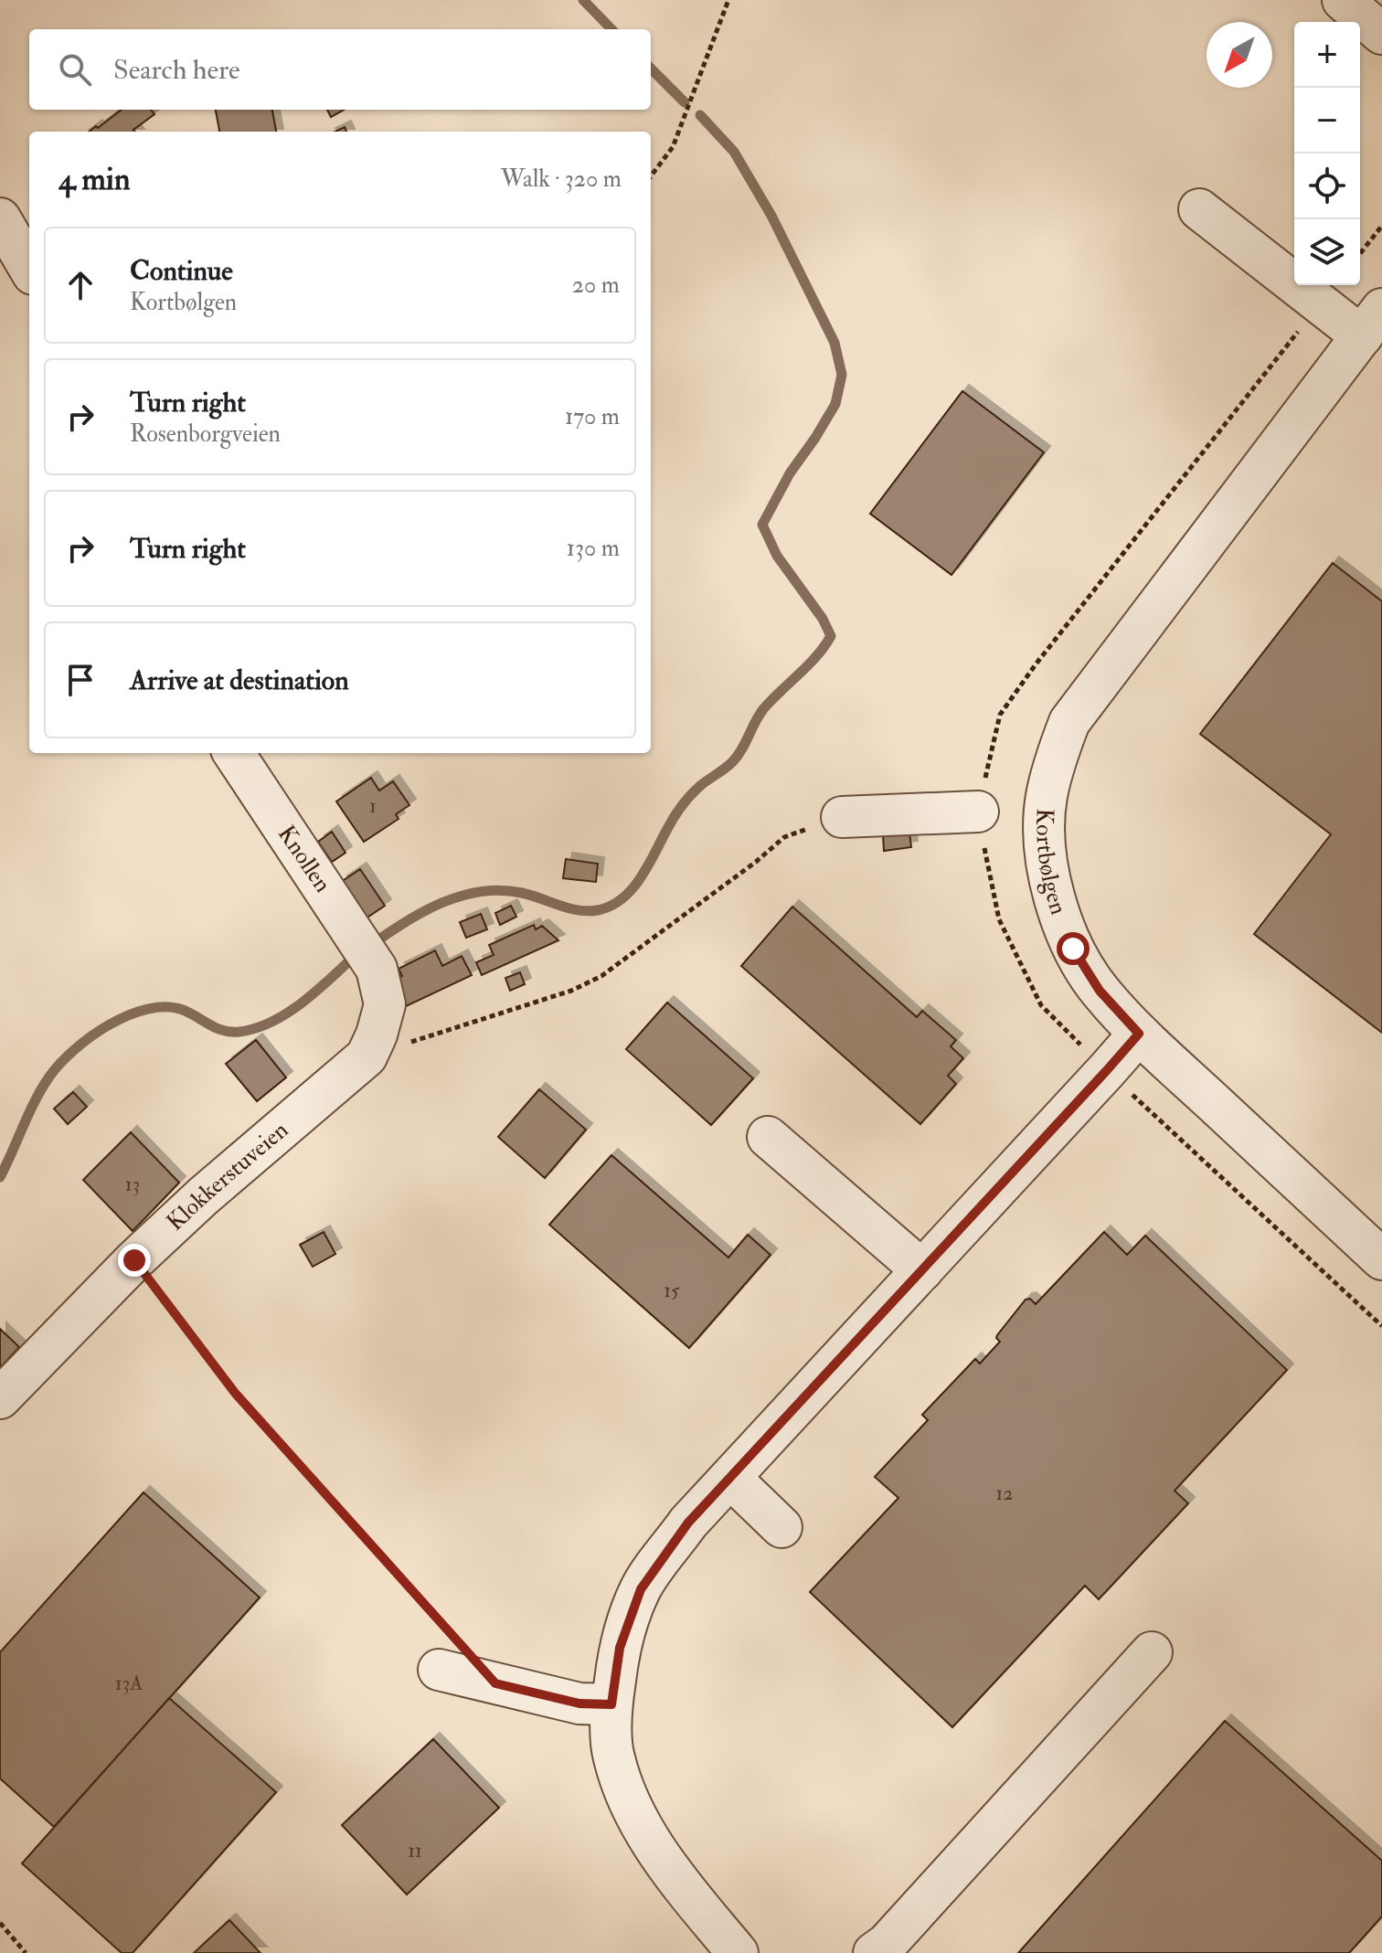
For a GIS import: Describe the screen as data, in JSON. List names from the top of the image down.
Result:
{
  "streets": {
    "street": ["Knollen", "Kortbølgen", "Klokkerstuveien"]
  },
  "crossings": [
    ["Knollen", "Klokkerstuveien"]
  ],
  "house_numbers": [
    "1",
    "13",
    "15",
    "12",
    "13A",
    "11"
  ],
  "north": "bottom left",
  "page": {
    "map_buttons": ["+", "−"],
    "search": "Search here",
    "heading": ["4 min", "Walk · 320 m"],
    "list": [
      ["Continue", "Kortbølgen", "20 m"],
      ["Turn right", "Rosenborgveien", "170 m"],
      ["Turn right", "130 m"],
      "Arrive at destination"
    ]
  }
}
